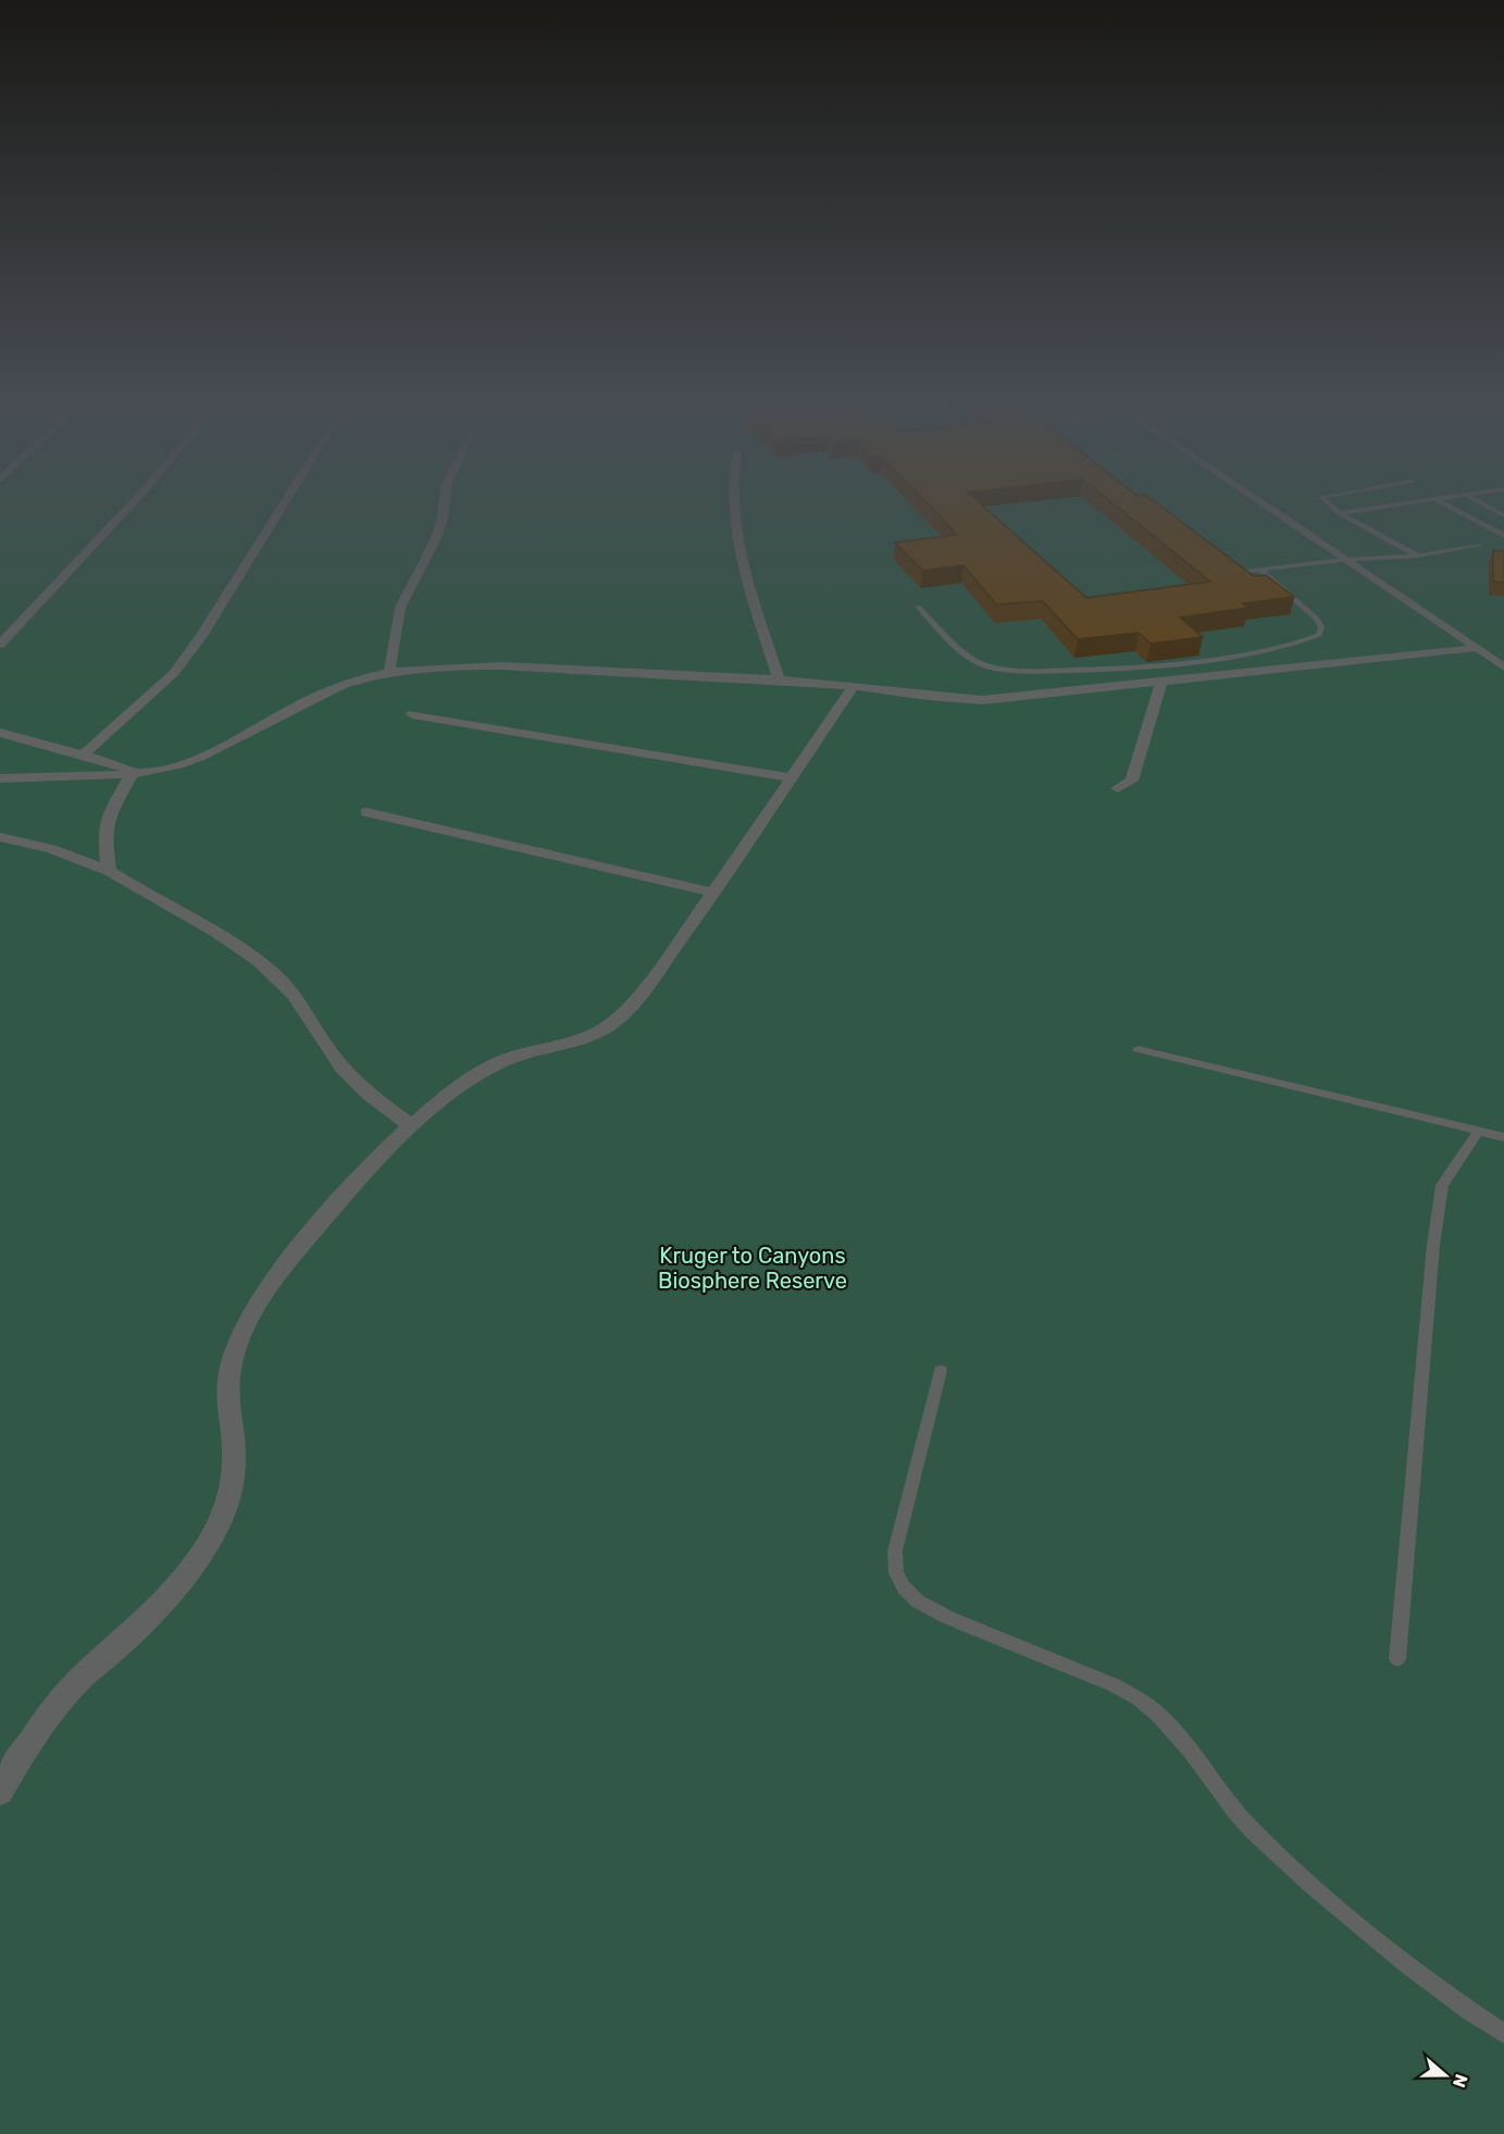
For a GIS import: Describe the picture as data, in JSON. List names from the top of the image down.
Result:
{
  "parks": ["Kruger to Canyons Biosphere Reserve"],
  "north": "right"
}
